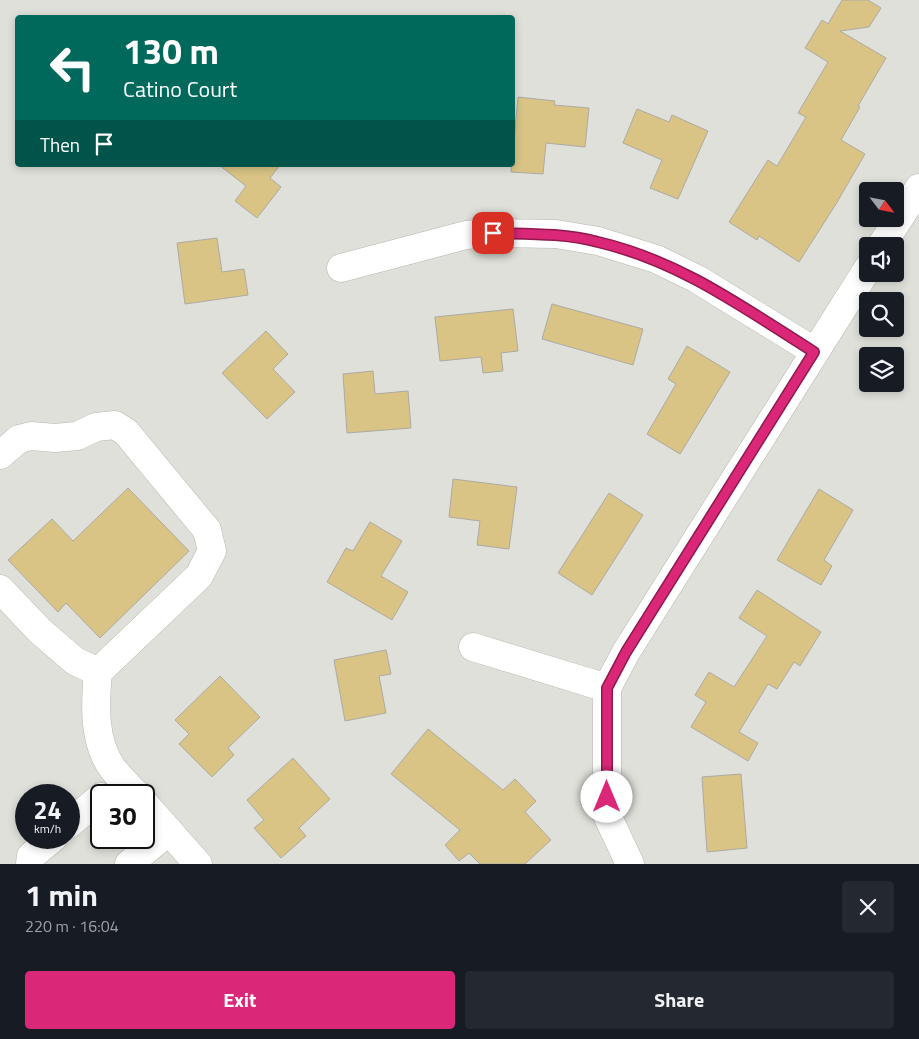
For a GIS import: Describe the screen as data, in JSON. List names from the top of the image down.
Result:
{
  "north": "bottom right",
  "page": {
    "turn": ["130 m", "Catino Court"],
    "then": "Then",
    "speed": "24 km/h",
    "limit": "30",
    "heading": ["1 min", "220 m · 16:04"],
    "buttons": ["Exit", "Share"]
  }
}
